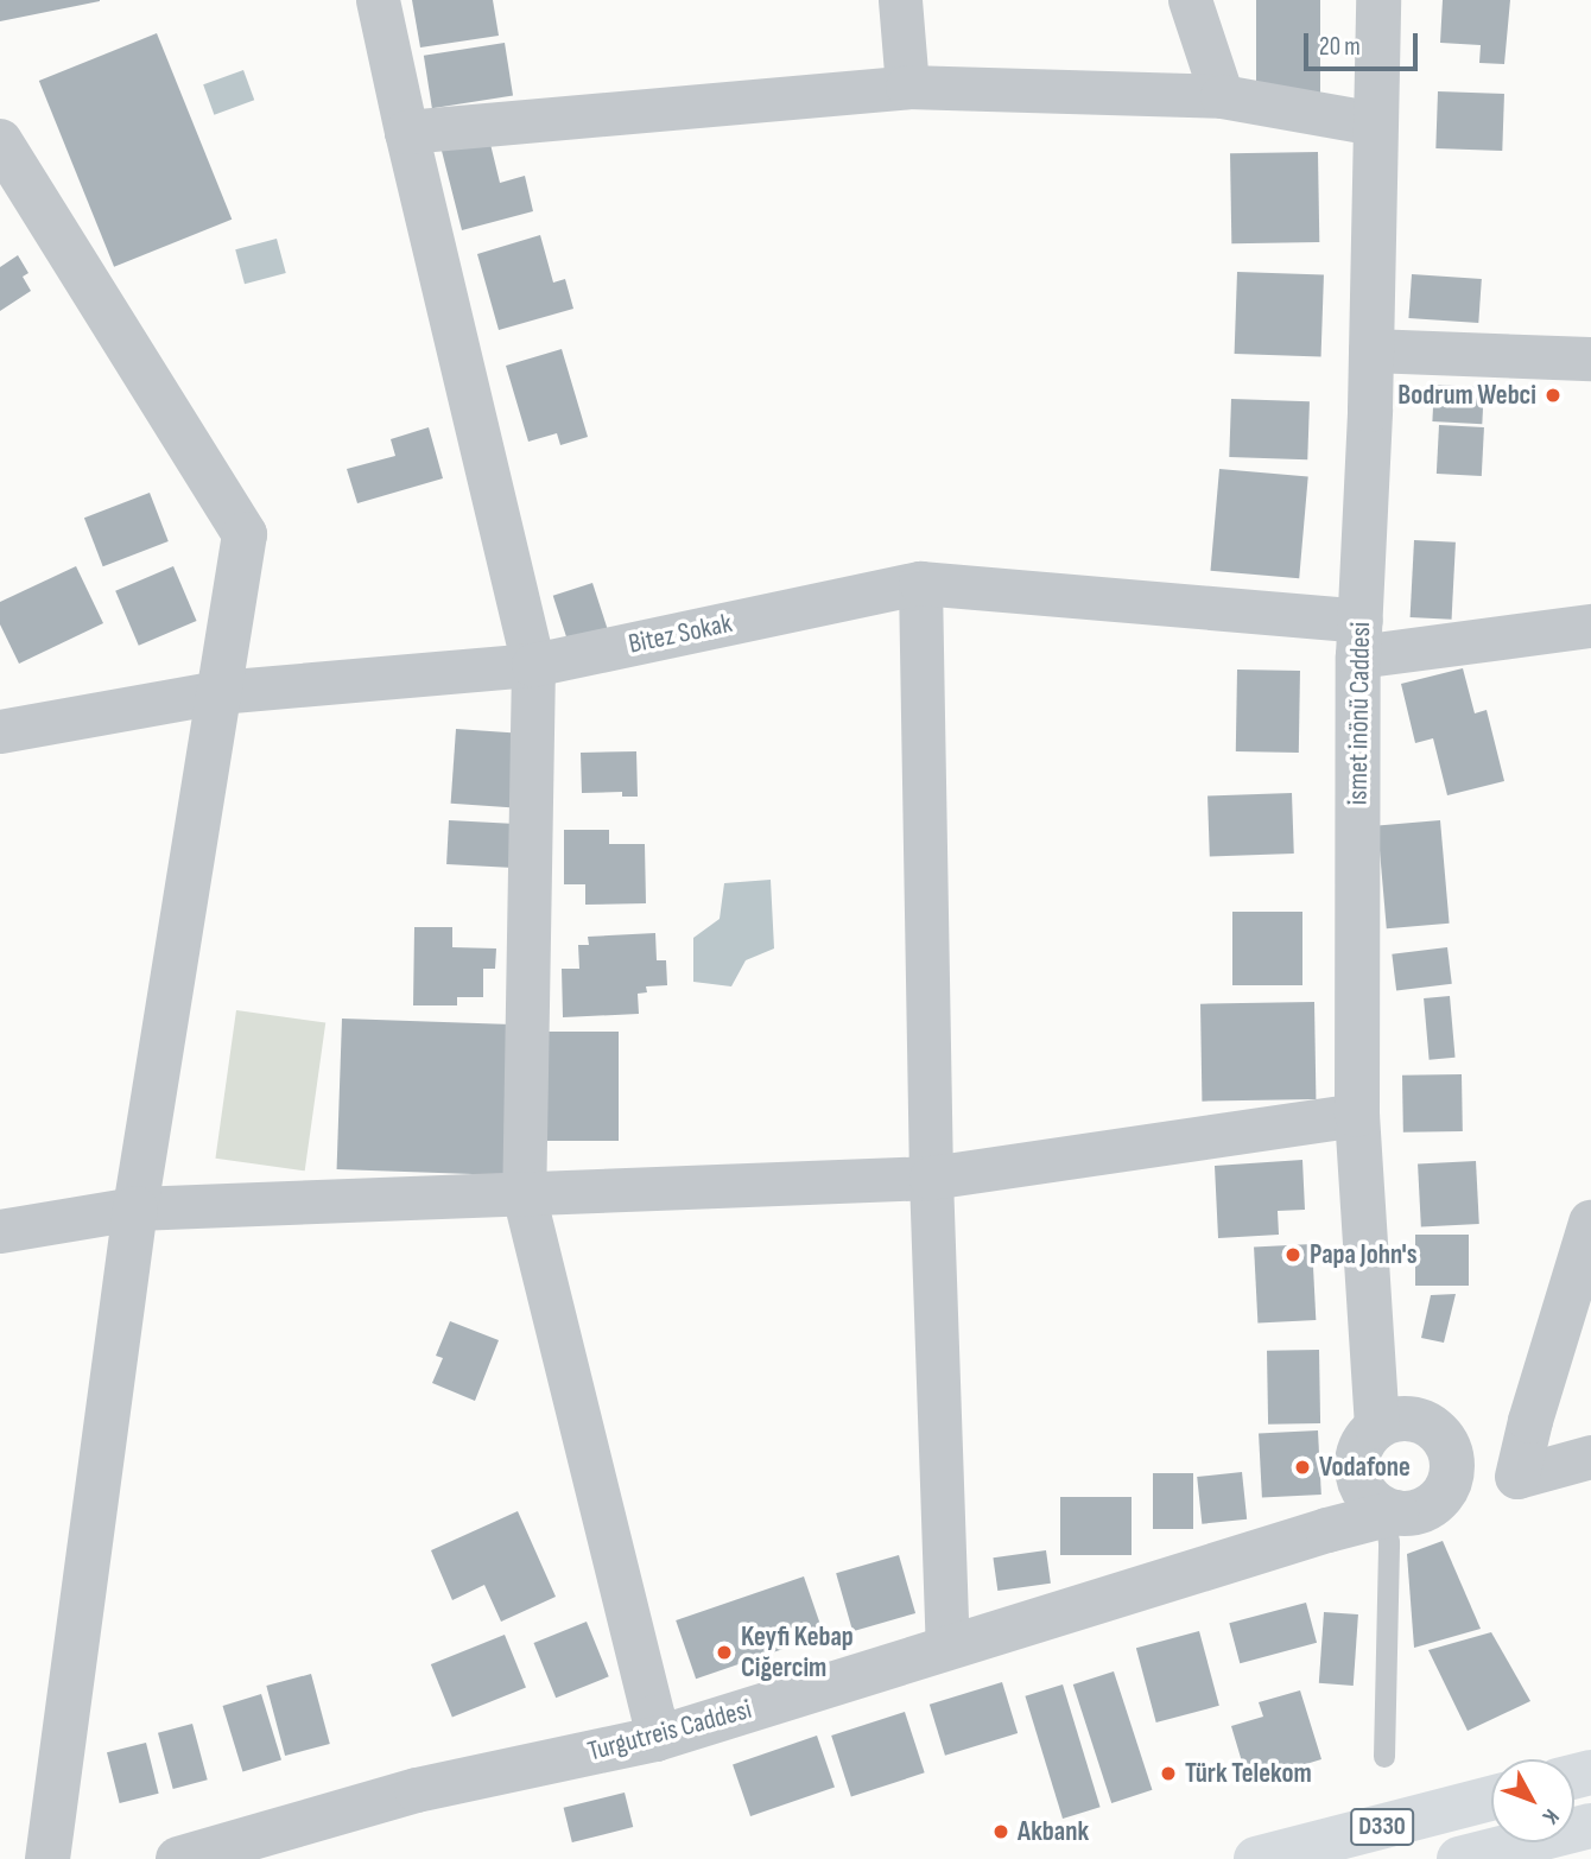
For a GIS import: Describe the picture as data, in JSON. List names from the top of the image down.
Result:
{
  "streets": {
    "highway": ["D330"],
    "street": ["Bitez Sokak", "ismet inönü Caddesi", "Turgutreis Caddesi"]
  },
  "crossings": [
    ["Bitez Sokak", "ismet inönü Caddesi"],
    ["ismet inönü Caddesi", "Turgutreis Caddesi"]
  ],
  "places": [
    "Bodrum Webci",
    "Papa John's",
    "Vodafone",
    "Keyfi Kebap Ciğercim",
    "Türk Telekom",
    "Akbank"
  ],
  "scale_bar": "20 m",
  "north": "bottom right"
}
